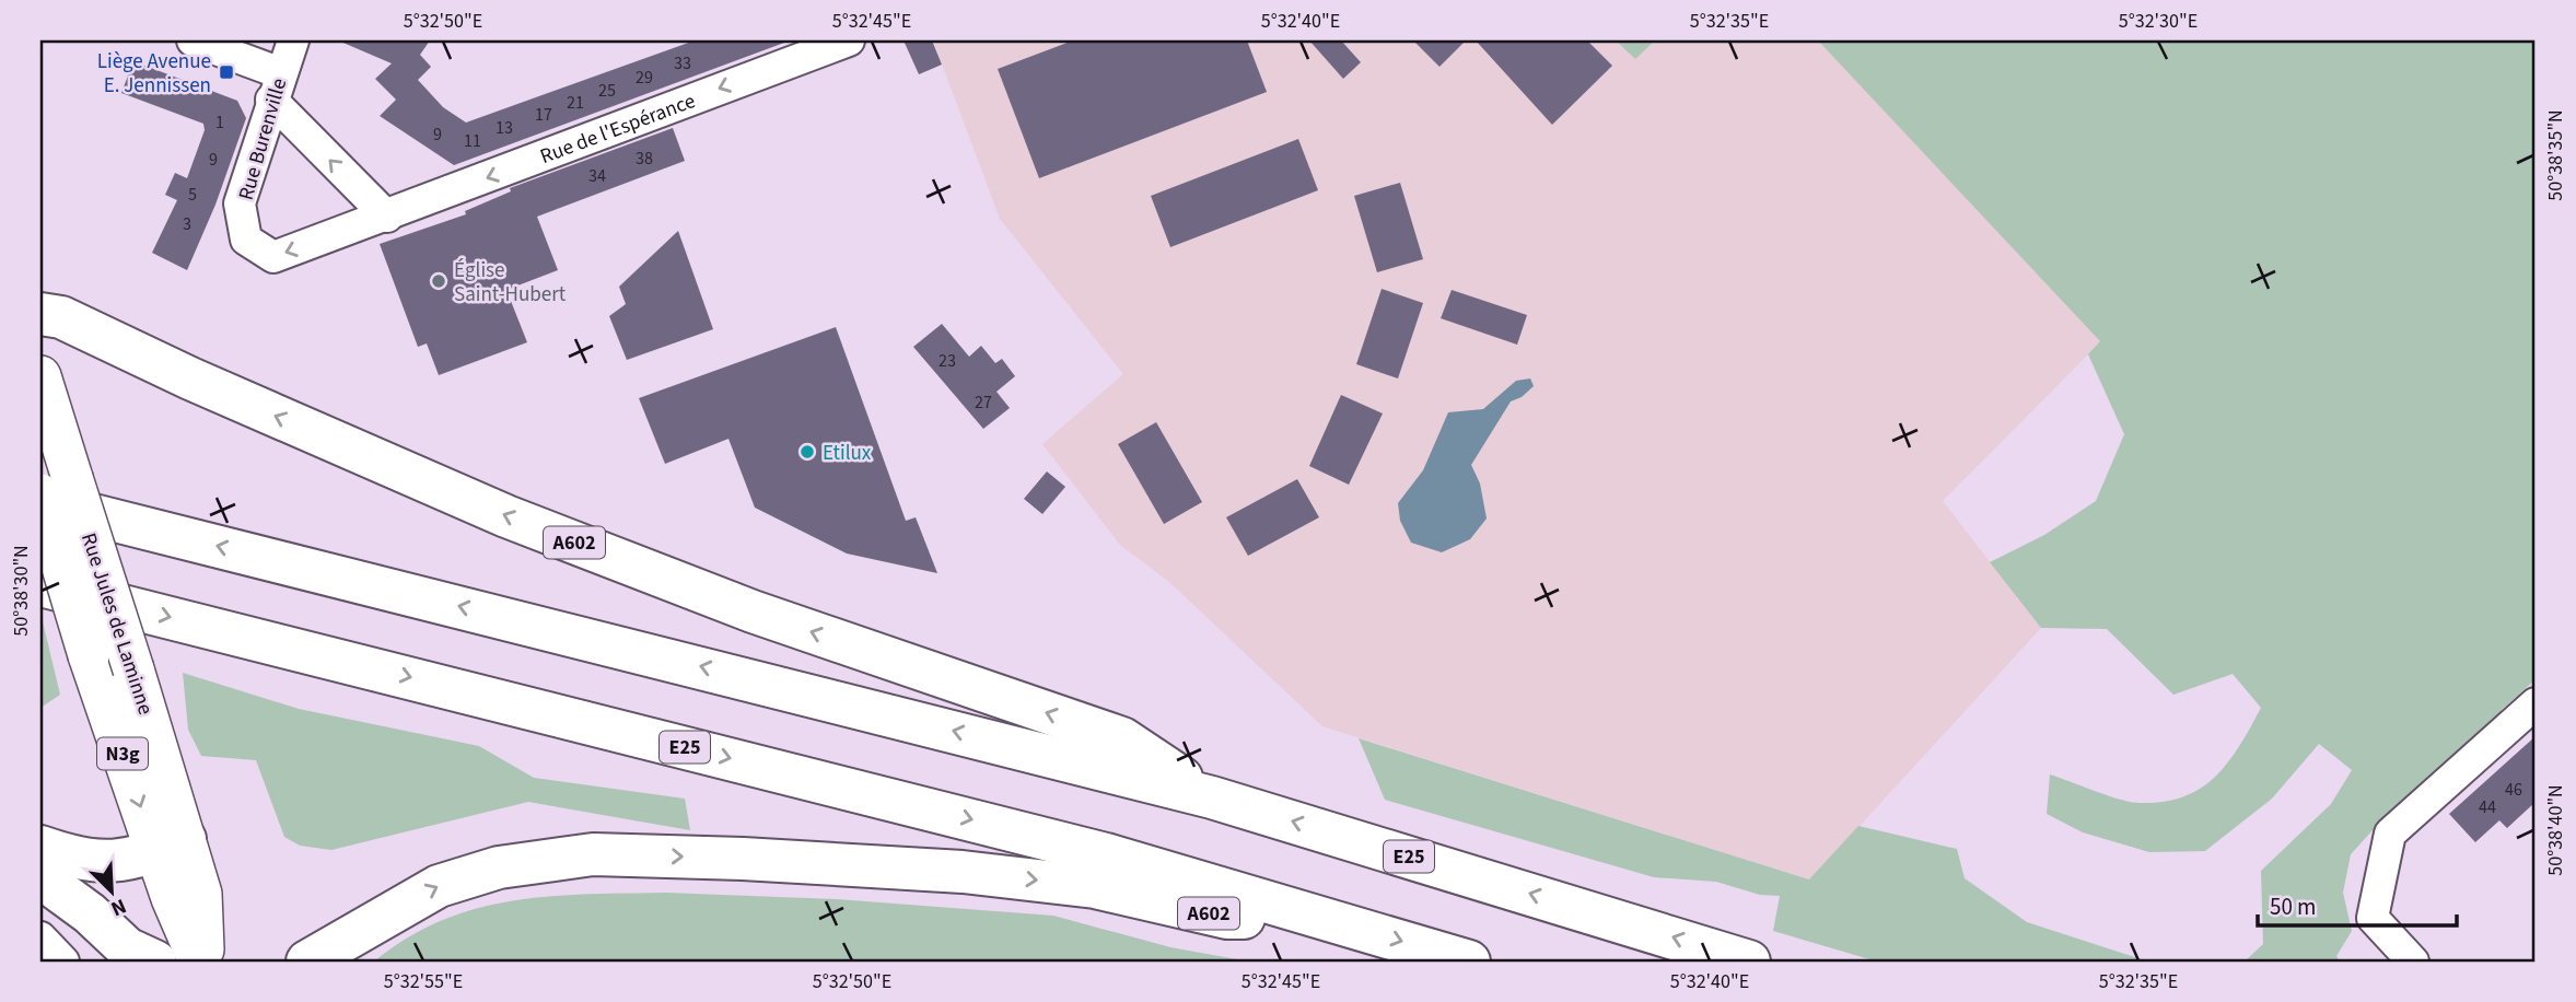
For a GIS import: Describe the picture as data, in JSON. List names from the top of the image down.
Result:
{
  "streets": {
    "highway": ["A602", "E25"],
    "main road": ["Rue Jules de Laminne", "N3g"],
    "street": ["Rue de l'Espérance", "Rue Burenville"]
  },
  "crossings": [
    ["Rue de l'Espérance", "Rue Burenville"],
    ["A602", "E25"],
    ["Rue Jules de Laminne", "E25"]
  ],
  "one_way": ["Rue de l'Espérance"],
  "places": {
    "transit": ["Liège Avenue E. Jennissen"],
    "other": ["Église Saint-Hubert", "Etilux"]
  },
  "house_numbers": [
    "33",
    "29",
    "25",
    "21",
    "17",
    "1",
    "13",
    "9",
    "11",
    "38",
    "9",
    "34",
    "5",
    "3",
    "23",
    "27",
    "46",
    "44"
  ],
  "scale_bar": "50 m",
  "north": "bottom right",
  "coordinates": [
    "5°32'50\"E",
    "5°32'45\"E",
    "5°32'40\"E",
    "5°32'35\"E",
    "5°32'30\"E",
    "50°38'35\"N",
    "50°38'30\"N",
    "50°38'40\"N",
    "5°32'55\"E"
  ]
}
